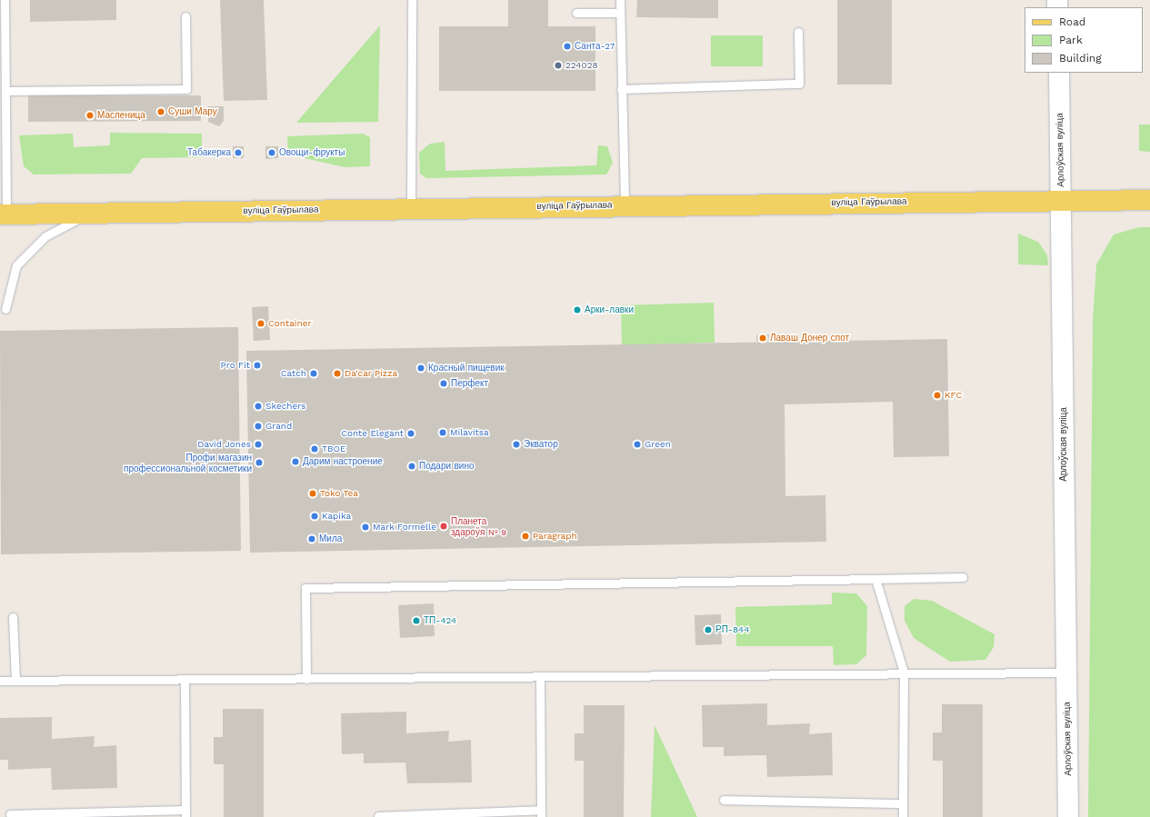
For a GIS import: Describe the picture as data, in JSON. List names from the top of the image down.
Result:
{
  "streets": {
    "main road": ["вуліца Гаўрылава"],
    "street": ["Арлоўская вуліца"]
  },
  "crossings": [
    ["Арлоўская вуліца", "вуліца Гаўрылава"]
  ],
  "places": [
    "Санта-27",
    "224028",
    "Суши Мару",
    "Масленица",
    "Табакерка",
    "Овощи-фрукты",
    "Арки-лавки",
    "Container",
    "Лаваш Донер спот",
    "Pro Fit",
    "Красный пищевик",
    "Catch",
    "Da'car Pizza",
    "Перфект",
    "KFC",
    "Skechers",
    "Grand",
    "Milavitsa",
    "Conte Elegant",
    "David Jones",
    "Экватор",
    "Green",
    "TBOE",
    "Дарим настроение",
    "Профи магазин профессиональной косметики",
    "Подари вино",
    "Toko Tea",
    "Kapika",
    "Планета здароўя № 9",
    "Mark Formelle",
    "Paragraph",
    "Мила",
    "ТП-424",
    "РП-844"
  ],
  "legend": ["Road", "Park", "Building"]
}
